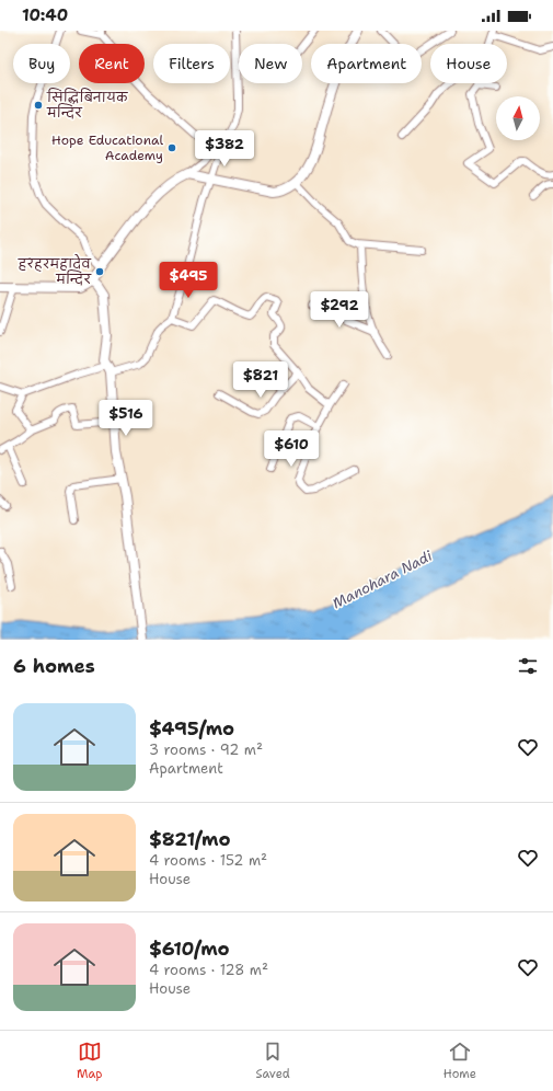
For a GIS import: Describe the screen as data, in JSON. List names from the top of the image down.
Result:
{
  "water": ["Manohara Nadi"],
  "places": ["सिद्धिबिनायक मन्दिर", "Hope Educational Academy", "हरहरमहादेव मन्दिर"],
  "north": "top",
  "page": {
    "status": "10:40",
    "chip": [
      "Buy",
      "Rent",
      "Filters",
      "New",
      "Apartment",
      "House"
    ],
    "price": [
      "$382",
      "$495",
      "$292",
      "$821",
      "$516",
      "$610"
    ],
    "heading": "6 homes",
    "list": [
      {
        "name": "$495/mo",
        "note": "3 rooms · 92 m² · Apartment"
      },
      {
        "name": "$821/mo",
        "note": "4 rooms · 152 m² · House"
      },
      {
        "name": "$610/mo",
        "note": "4 rooms · 128 m² · House"
      }
    ],
    "tabs": ["Map", "Saved", "Home"]
  }
}
